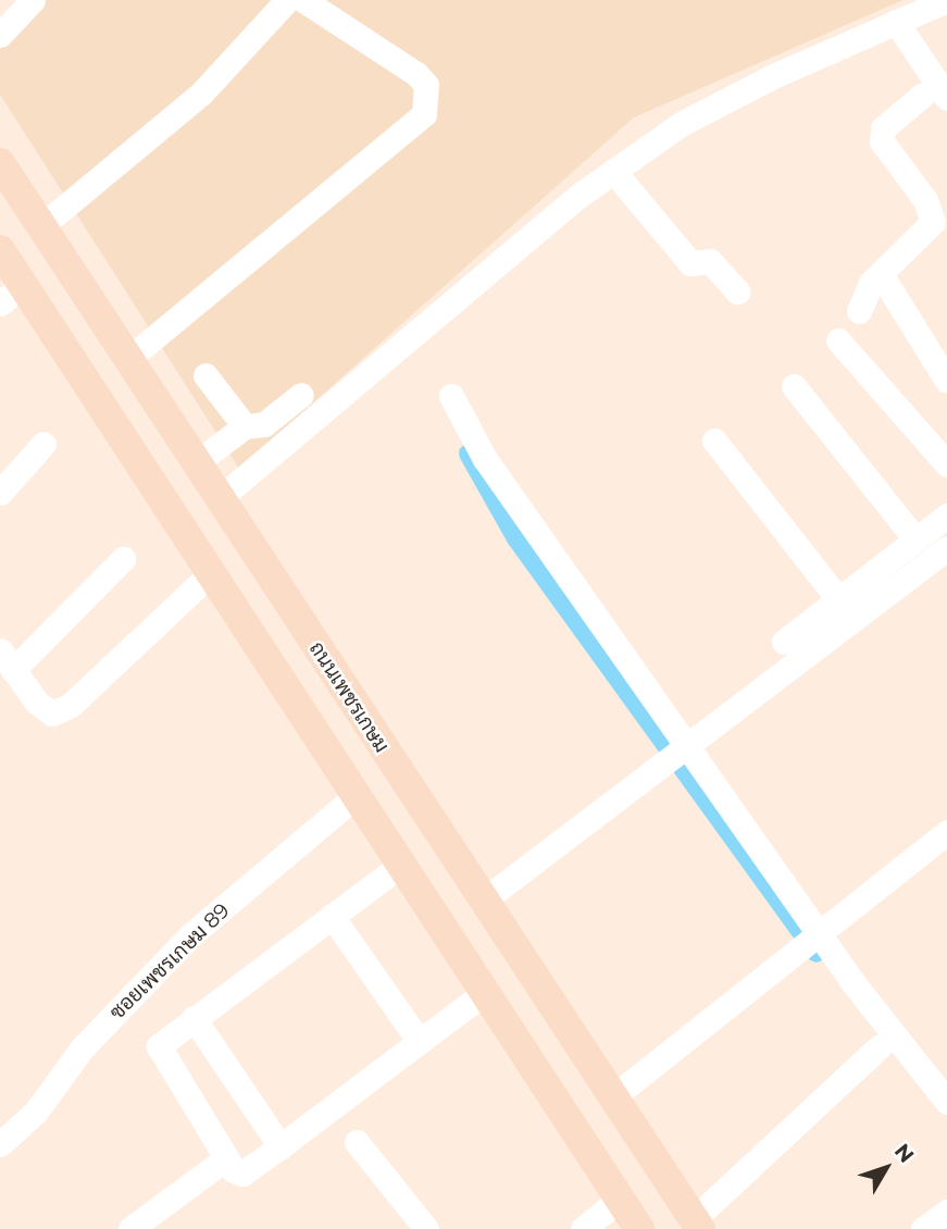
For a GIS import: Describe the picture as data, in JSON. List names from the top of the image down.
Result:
{
  "streets": {
    "main road": ["ถนนเพชรเกษม"],
    "street": ["ซอยเพชรเกษม 89"]
  },
  "north": "top right"
}
